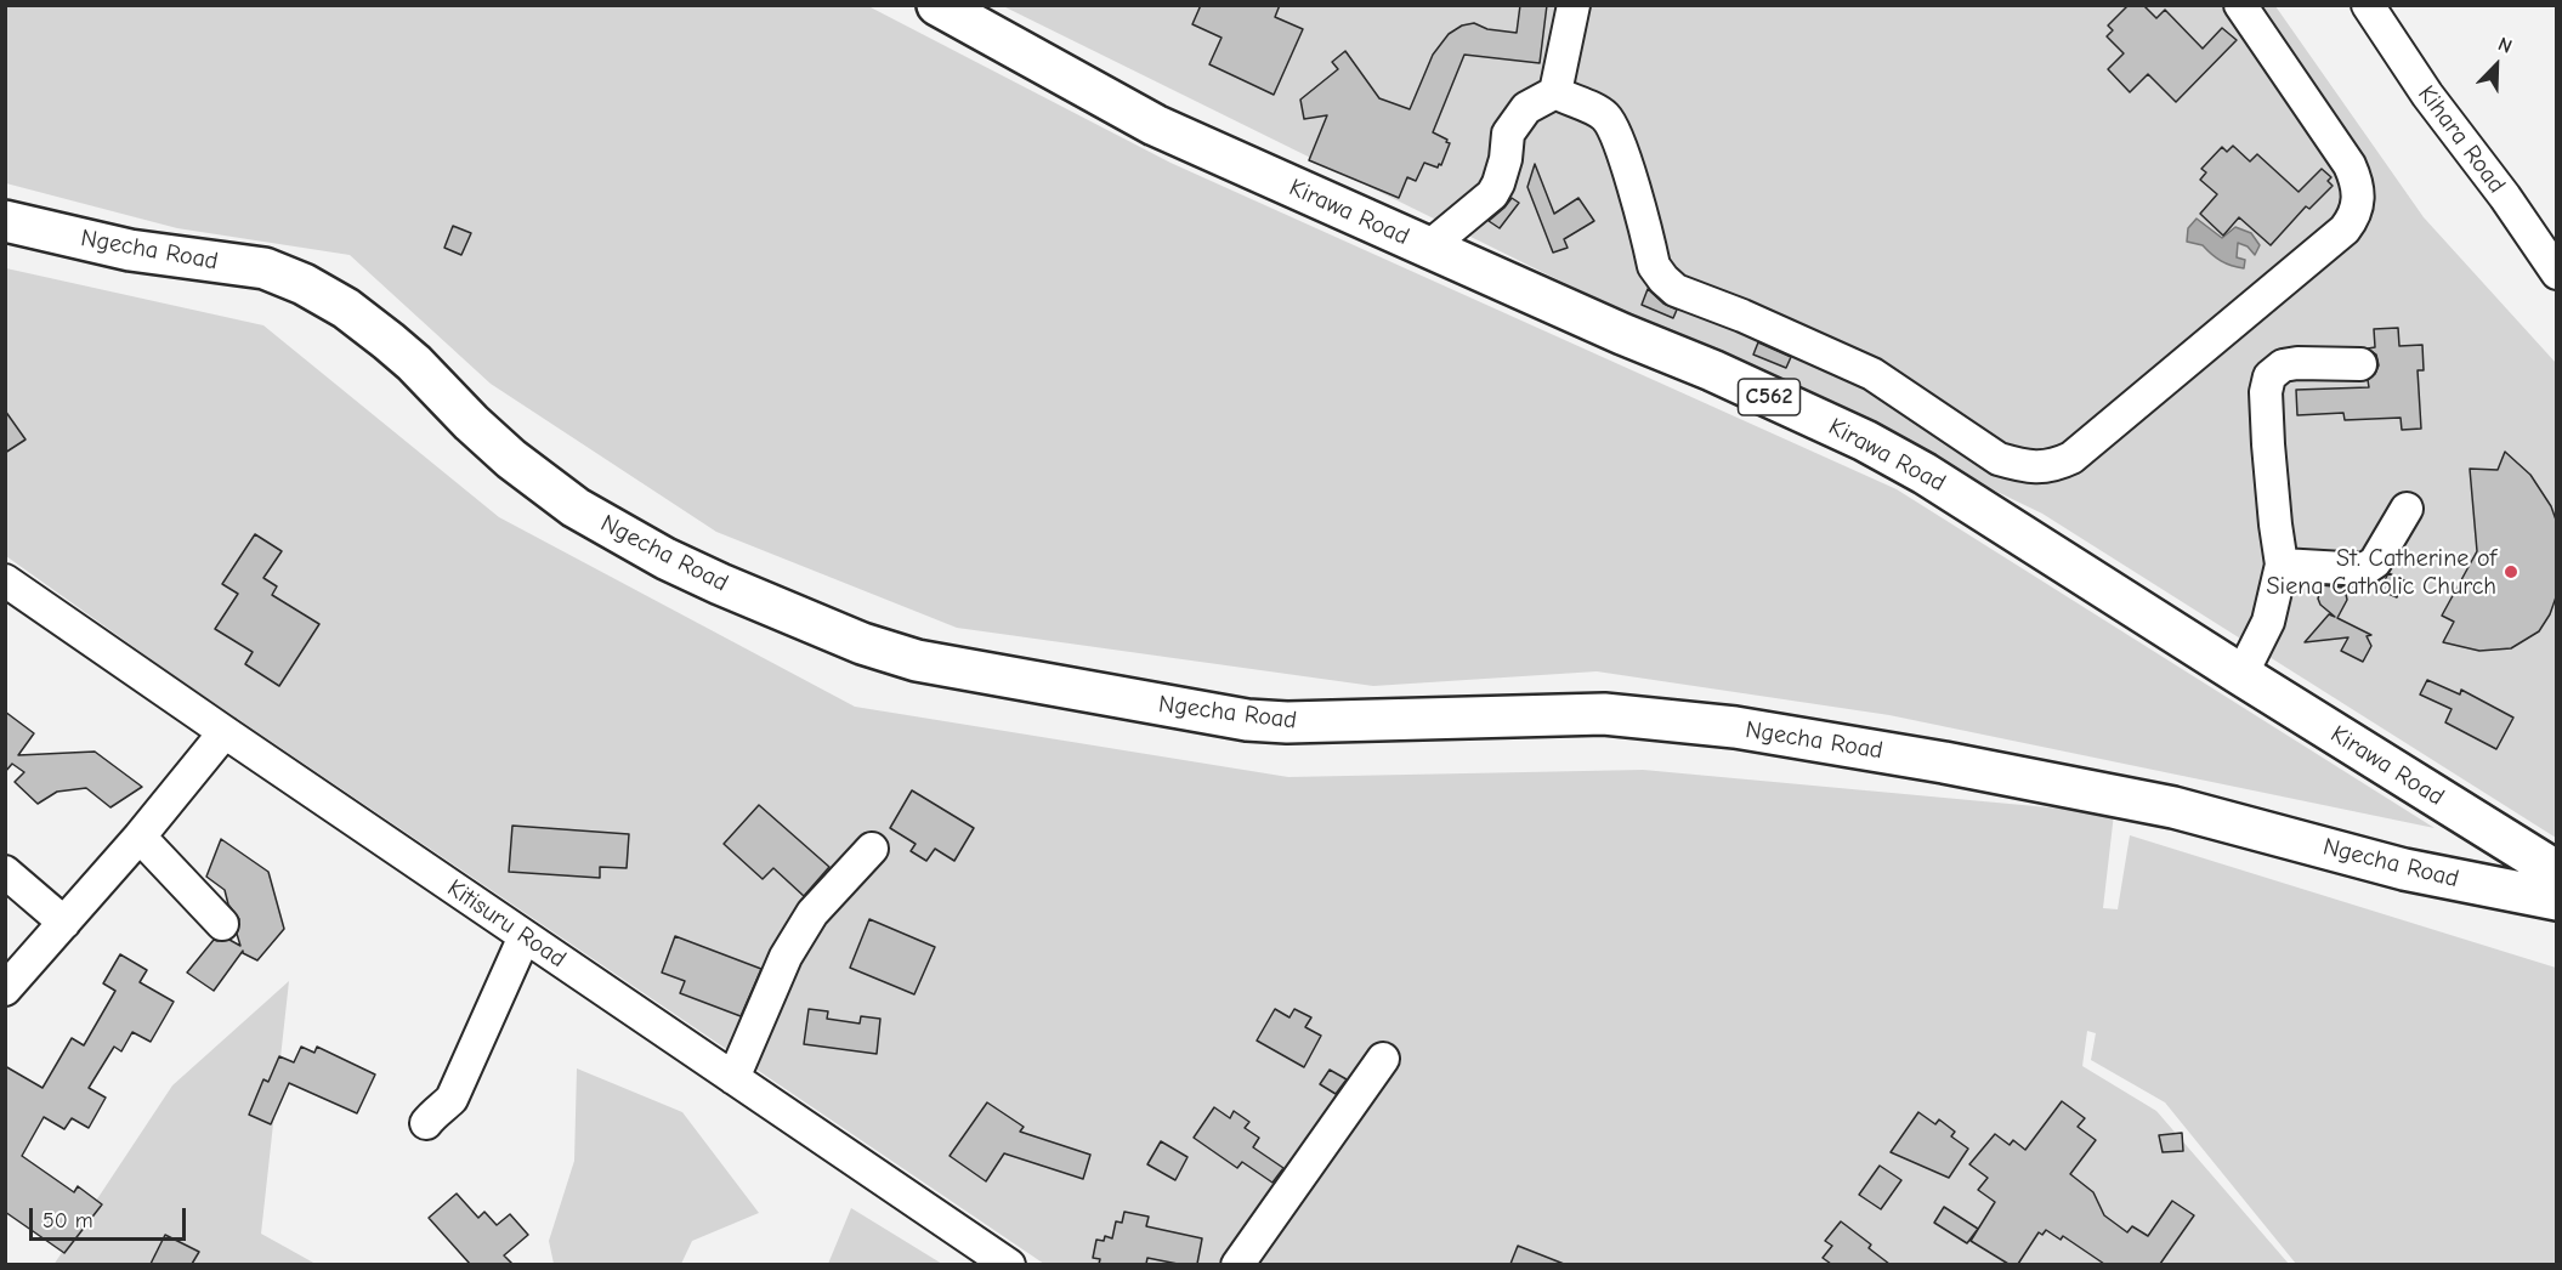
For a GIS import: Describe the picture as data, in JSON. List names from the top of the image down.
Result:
{
  "streets": {
    "main road": ["Kirawa Road", "Ngecha Road", "C562"],
    "street": ["Kihara Road", "Kitisuru Road"]
  },
  "places": ["St. Catherine of Siena Catholic Church"],
  "scale_bar": "50 m",
  "north": "top right"
}
